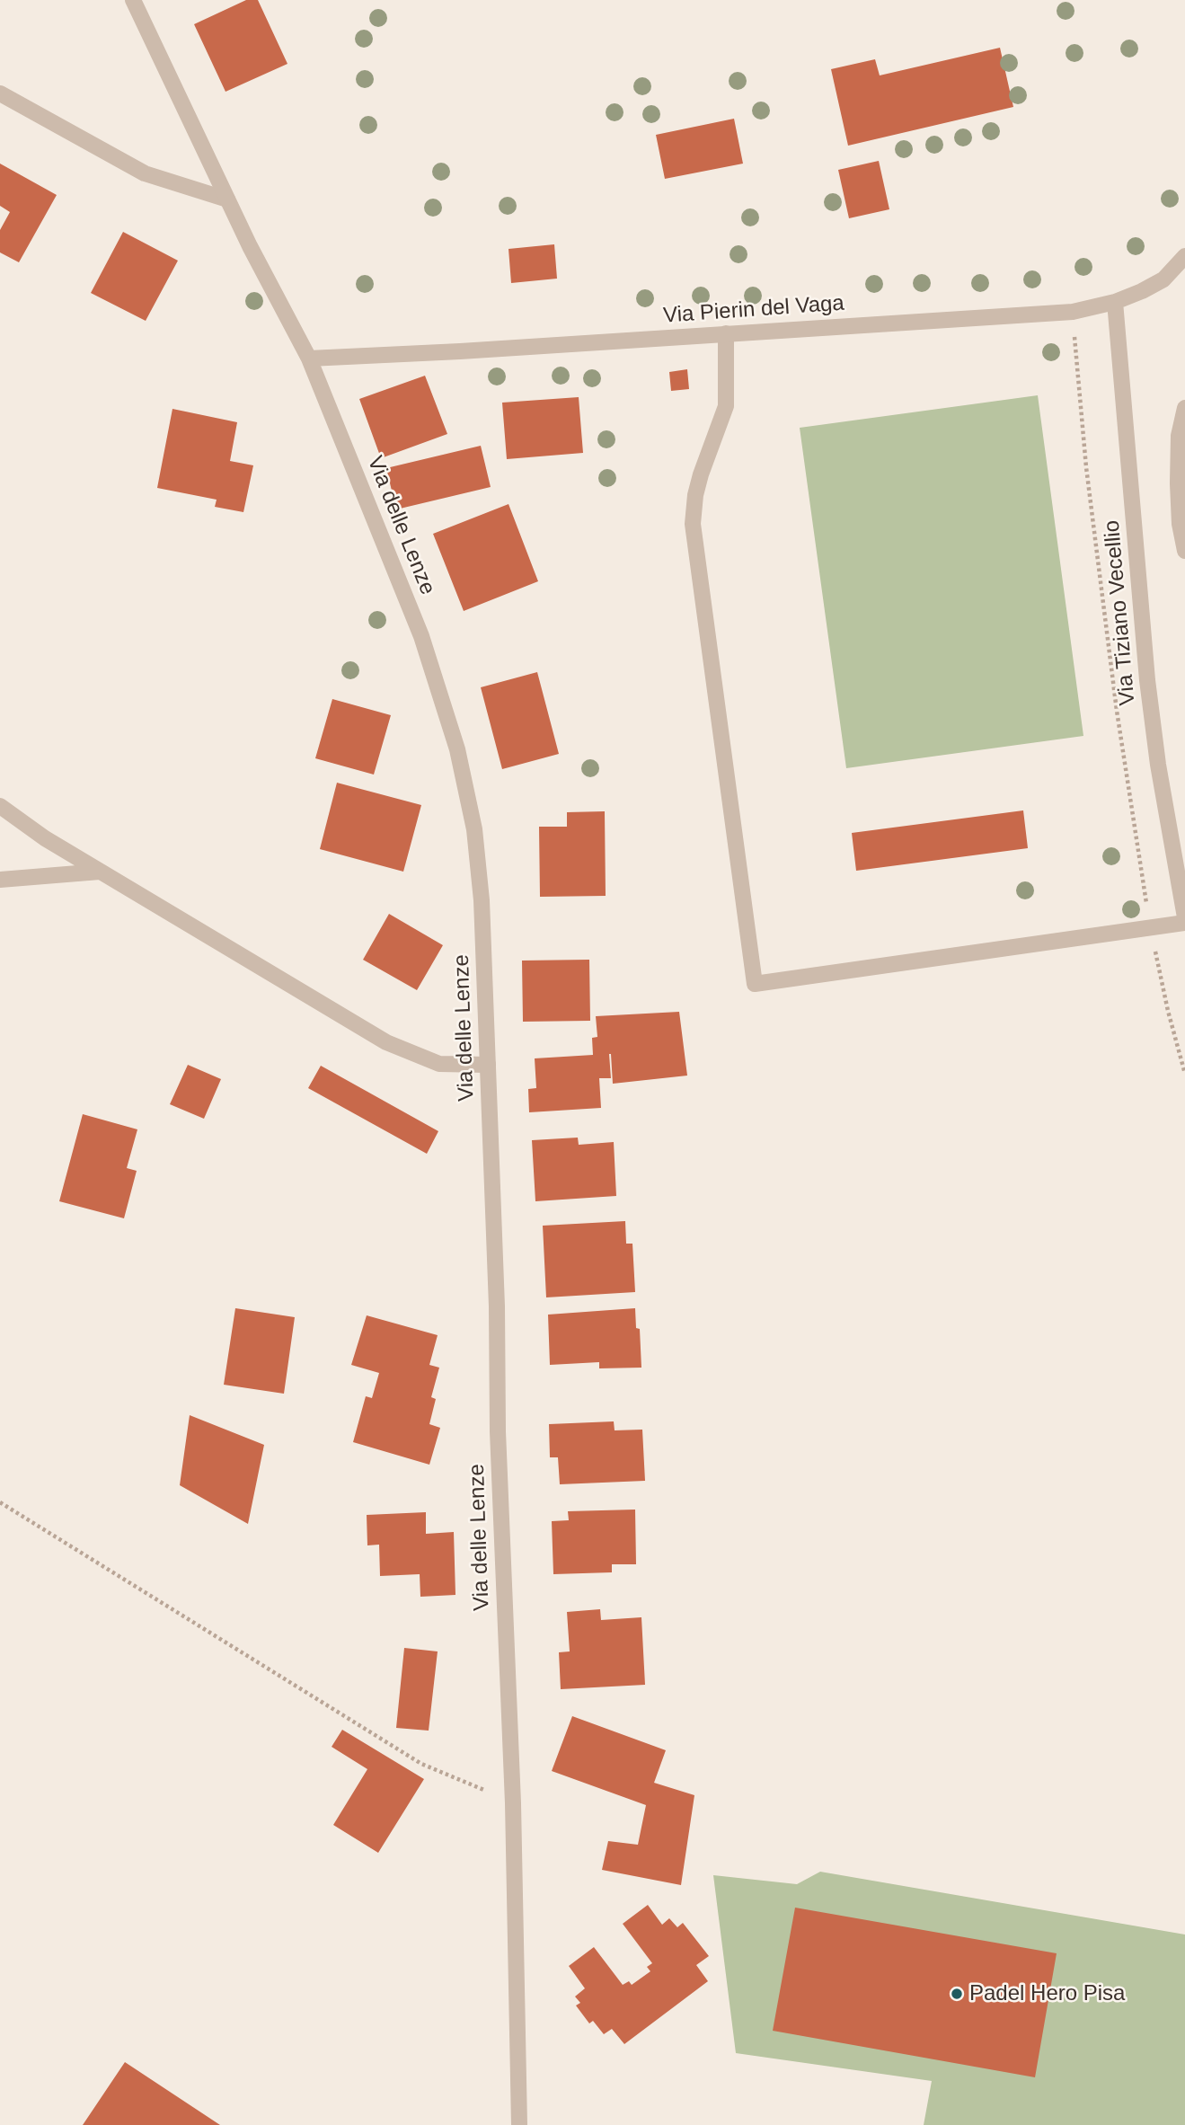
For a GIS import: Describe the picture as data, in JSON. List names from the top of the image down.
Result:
{
  "streets": {
    "street": ["Via Pierin del Vaga", "Via delle Lenze", "Via Tiziano Vecellio"]
  },
  "crossings": [
    ["Via Pierin del Vaga", "Via delle Lenze"],
    ["Via Pierin del Vaga", "Via Tiziano Vecellio"]
  ],
  "places": ["Padel Hero Pisa"]
}
